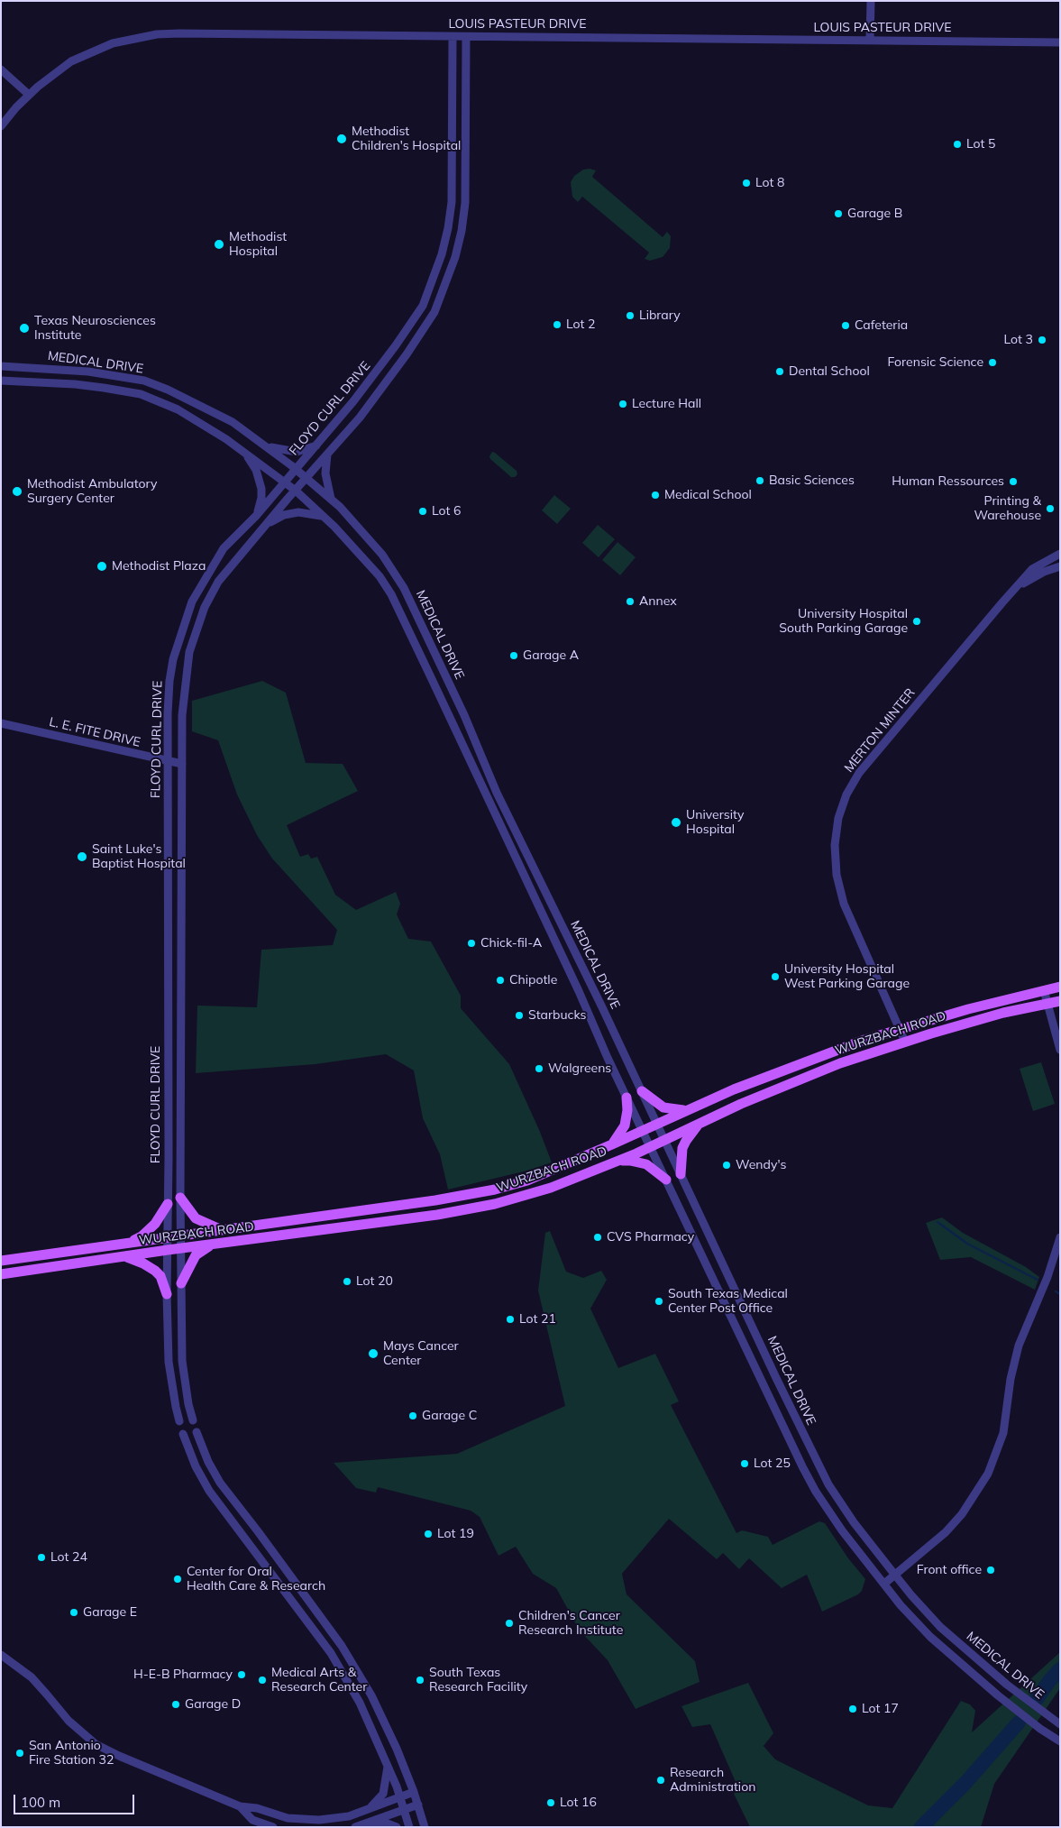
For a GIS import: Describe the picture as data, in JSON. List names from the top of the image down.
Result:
{
  "streets": {
    "main road": ["WURZBACH ROAD"],
    "street": [
      "LOUIS PASTEUR DRIVE",
      "MEDICAL DRIVE",
      "FLOYD CURL DRIVE",
      "MERTON MINTER",
      "L. E. FITE DRIVE"
    ]
  },
  "crossings": [
    ["LOUIS PASTEUR DRIVE", "FLOYD CURL DRIVE"],
    ["MEDICAL DRIVE", "FLOYD CURL DRIVE"],
    ["MEDICAL DRIVE", "WURZBACH ROAD"],
    ["FLOYD CURL DRIVE", "L. E. FITE DRIVE"],
    ["FLOYD CURL DRIVE", "WURZBACH ROAD"],
    ["MERTON MINTER", "WURZBACH ROAD"]
  ],
  "places": [
    "Methodist Children's Hospital",
    "Lot 5",
    "Lot 8",
    "Garage B",
    "Methodist Hospital",
    "Library",
    "Lot 2",
    "Cafeteria",
    "Texas Neurosciences Institute",
    "Lot 3",
    "Forensic Science",
    "Dental School",
    "Lecture Hall",
    "Basic Sciences",
    "Human Ressources",
    "Methodist Ambulatory Surgery Center",
    "Medical School",
    "Printing & Warehouse",
    "Lot 6",
    "Methodist Plaza",
    "Annex",
    "University Hospital South Parking Garage",
    "Garage A",
    "University Hospital",
    "Saint Luke's Baptist Hospital",
    "Chick-fil-A",
    "University Hospital West Parking Garage",
    "Chipotle",
    "Starbucks",
    "Walgreens",
    "Wendy's",
    "CVS Pharmacy",
    "Lot 20",
    "South Texas Medical Center Post Office",
    "Lot 21",
    "Mays Cancer Center",
    "Garage C",
    "Lot 25",
    "Lot 19",
    "Lot 24",
    "Front office",
    "Center for Oral Health Care & Research",
    "Garage E",
    "Children's Cancer Research Institute",
    "H-E-B Pharmacy",
    "Medical Arts & Research Center",
    "South Texas Research Facility",
    "Garage D",
    "Lot 17",
    "San Antonio Fire Station 32",
    "Research Administration",
    "Lot 16"
  ],
  "scale_bar": "100 m"
}
